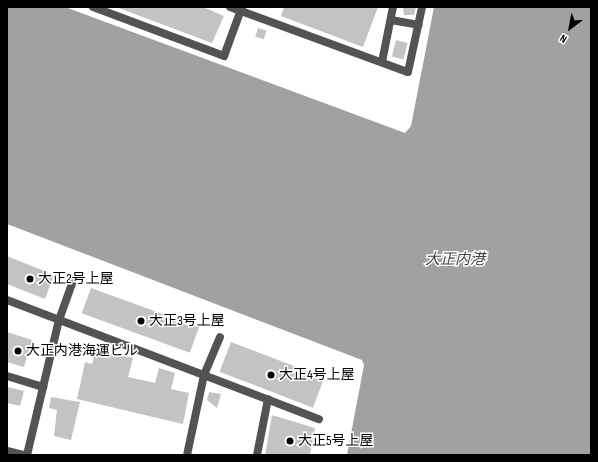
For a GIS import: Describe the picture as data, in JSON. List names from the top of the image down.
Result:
{
  "water": ["大正内港"],
  "places": [
    "大正2号上屋",
    "大正3号上屋",
    "大正内港海運ビル",
    "大正4号上屋",
    "大正5号上屋"
  ],
  "north": "bottom left"
}
